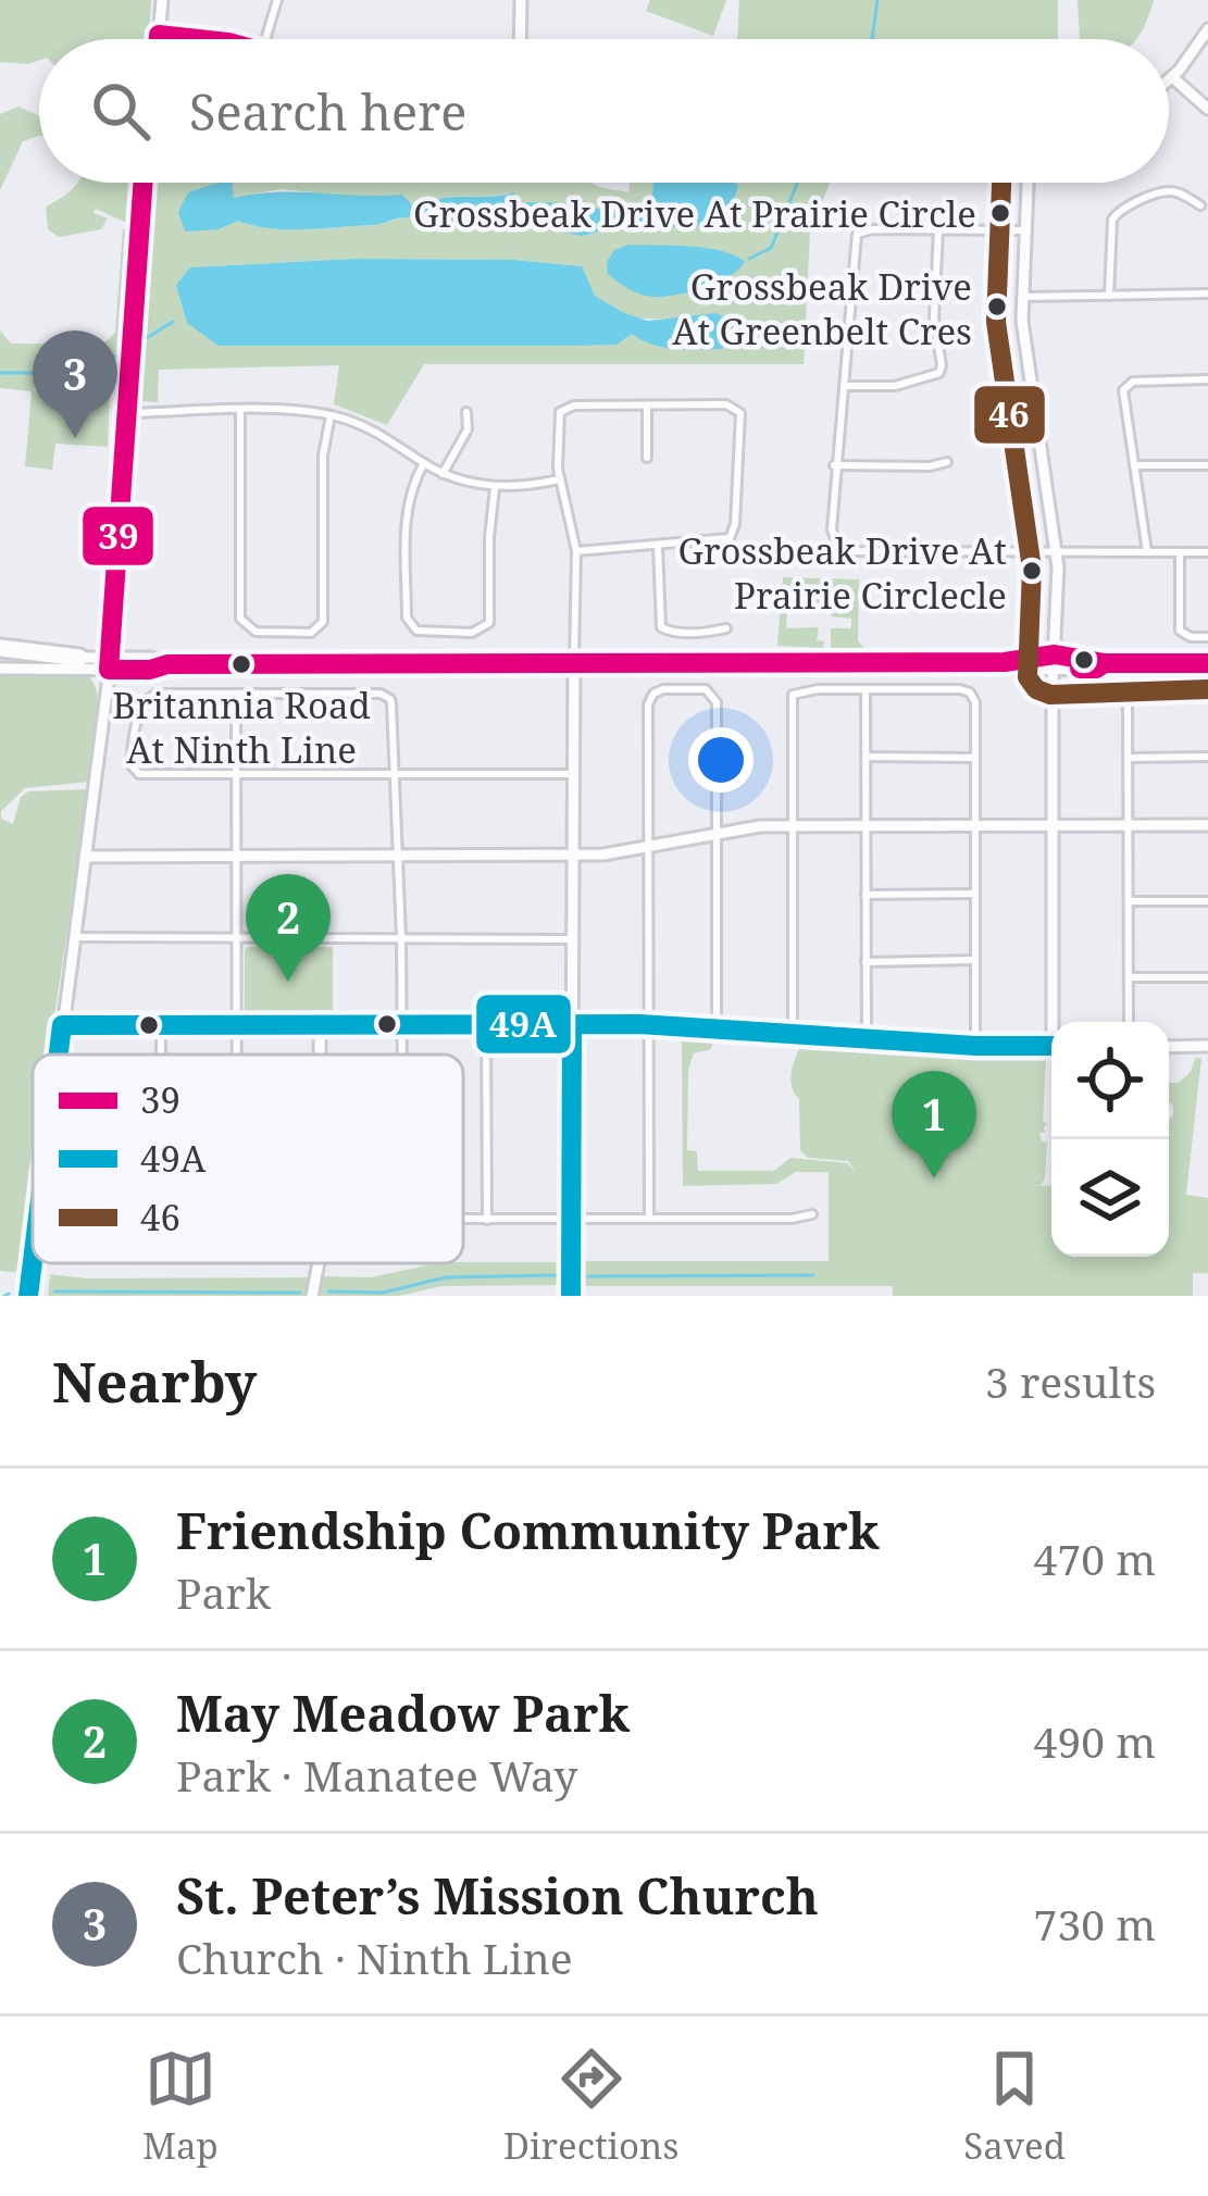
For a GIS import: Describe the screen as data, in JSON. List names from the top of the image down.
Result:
{
  "places": [
    "Grossbeak Drive At Prairie Circle",
    "Grossbeak Drive At Greenbelt Cres",
    "Grossbeak Drive At Prairie Circlecle",
    "Britannia Road At Ninth Line"
  ],
  "lines": ["transit line 39", "transit line 46", "transit line 49A"],
  "legend": ["39", "49A", "46"],
  "page": {
    "search": "Search here",
    "pins": ["3", "2", "1"],
    "heading": ["Nearby", "3 results"],
    "list": [
      {
        "mark": "1",
        "name": "Friendship Community Park",
        "note": "Park",
        "value": "470 m"
      },
      {
        "mark": "2",
        "name": "May Meadow Park",
        "note": "Park · Manatee Way",
        "value": "490 m"
      },
      {
        "mark": "3",
        "name": "St. Peter’s Mission Church",
        "note": "Church · Ninth Line",
        "value": "730 m"
      }
    ],
    "nav": ["Map", "Directions", "Saved"]
  }
}
